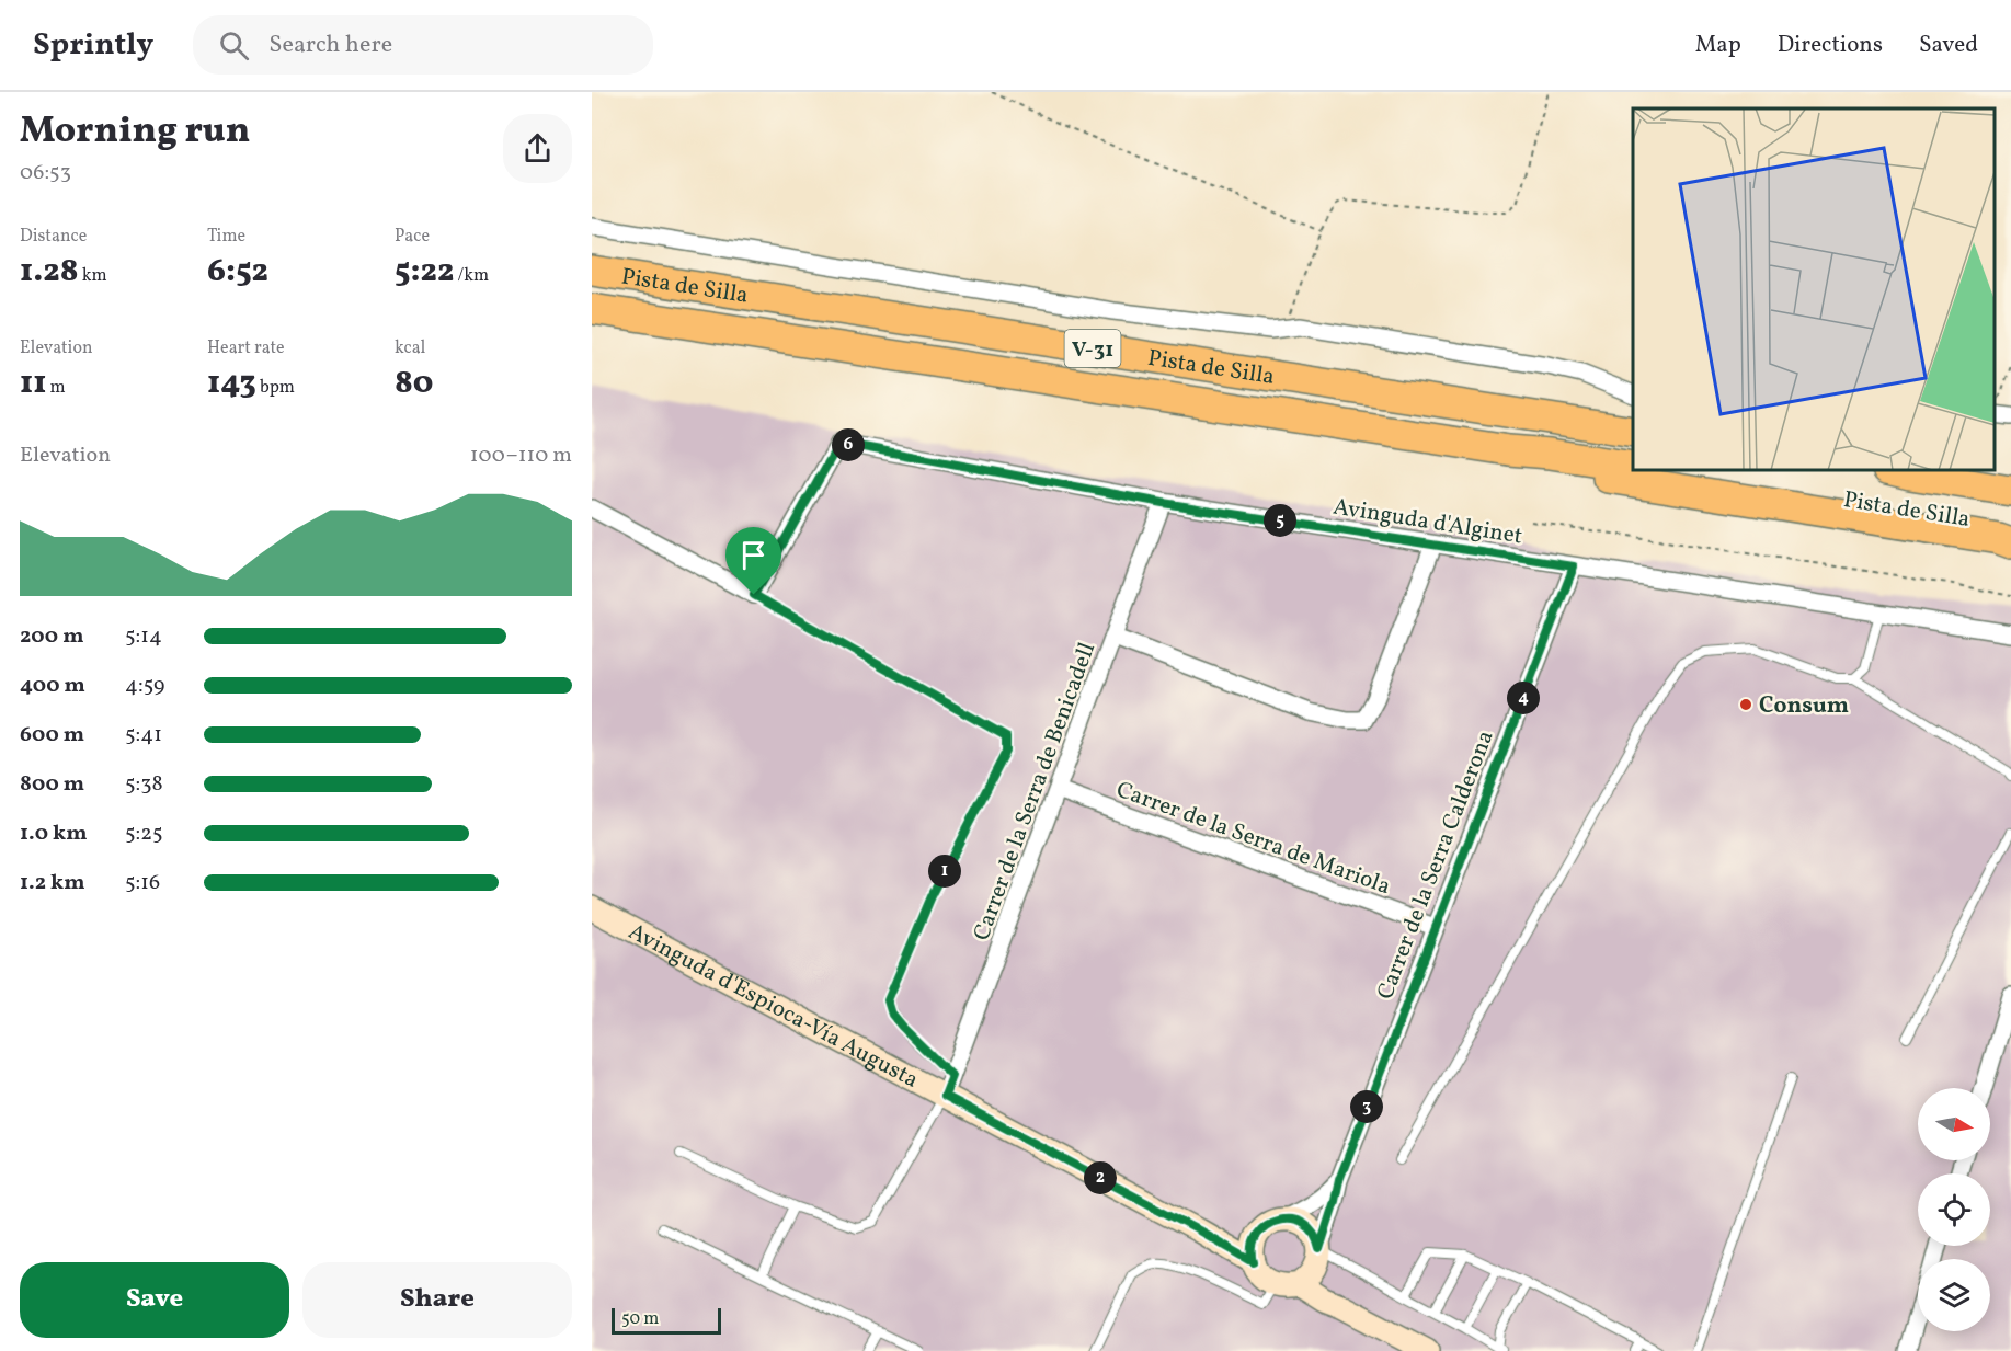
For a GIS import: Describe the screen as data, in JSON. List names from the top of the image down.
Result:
{
  "streets": {
    "highway": ["Pista de Silla", "V-31"],
    "street": [
      "Avinguda d'Alginet",
      "Carrer de la Serra de Benicadell",
      "Carrer de la Serra de Mariola",
      "Carrer de la Serra Calderona",
      "Avinguda d'Espioca-Vía Augusta"
    ]
  },
  "crossings": [
    ["Avinguda d'Alginet", "Carrer de la Serra de Benicadell"],
    ["Avinguda d'Alginet", "Carrer de la Serra Calderona"],
    ["Carrer de la Serra de Benicadell", "Carrer de la Serra de Mariola"],
    ["Carrer de la Serra de Benicadell", "Avinguda d'Espioca-Vía Augusta"],
    ["Carrer de la Serra de Mariola", "Carrer de la Serra Calderona"],
    ["Carrer de la Serra Calderona", "Avinguda d'Espioca-Vía Augusta"]
  ],
  "places": ["Consum"],
  "scale_bar": "50 m",
  "north": "right",
  "page": {
    "header": "Sprintly",
    "search": "Search here",
    "nav": ["Map", "Directions", "Saved"],
    "heading": ["Morning run", "06:53"],
    "stats": [
      ["Distance", "1.28 km"],
      ["Time", "6:52"],
      ["Pace", "5:22 /km"],
      ["Elevation", "11 m"],
      ["Heart rate", "143 bpm"],
      ["kcal", "80"]
    ],
    "chart": ["Elevation", "100–110 m"],
    "pins": [
      "6",
      "5",
      "4",
      "1",
      "3",
      "2"
    ],
    "list": [
      {
        "name": "200 m",
        "note": "5:14"
      },
      {
        "name": "400 m",
        "note": "4:59"
      },
      {
        "name": "600 m",
        "note": "5:41"
      },
      {
        "name": "800 m",
        "note": "5:38"
      },
      {
        "name": "1.0 km",
        "note": "5:25"
      },
      {
        "name": "1.2 km",
        "note": "5:16"
      }
    ],
    "buttons": ["Save", "Share"],
    "scale": "50 m"
  }
}
